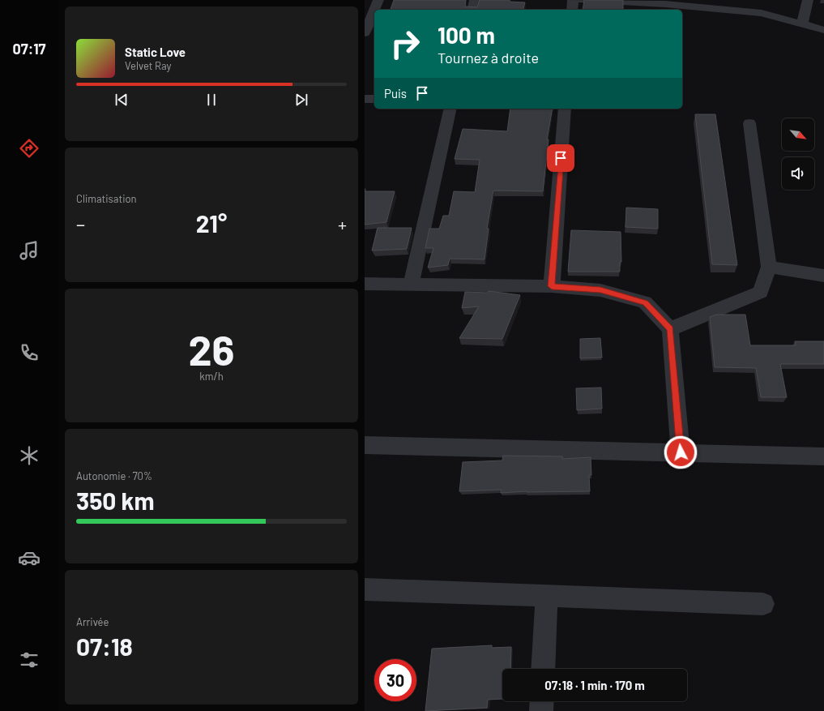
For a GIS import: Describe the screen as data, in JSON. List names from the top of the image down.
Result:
{
  "north": "bottom right",
  "page": {
    "tabs": "07:17",
    "turn": ["100 m", "Tournez à droite"],
    "song": ["Static Love", "Velvet Ray"],
    "then": "Puis",
    "tile": [
      "Climatisation",
      ["26", "km/h"],
      ["Autonomie · 70%", "350 km"],
      ["Arrivée", "07:18"]
    ],
    "heat": ["−", "21°", "+"],
    "limit": "30",
    "trip": "07:18 · 1 min · 170 m"
  }
}
